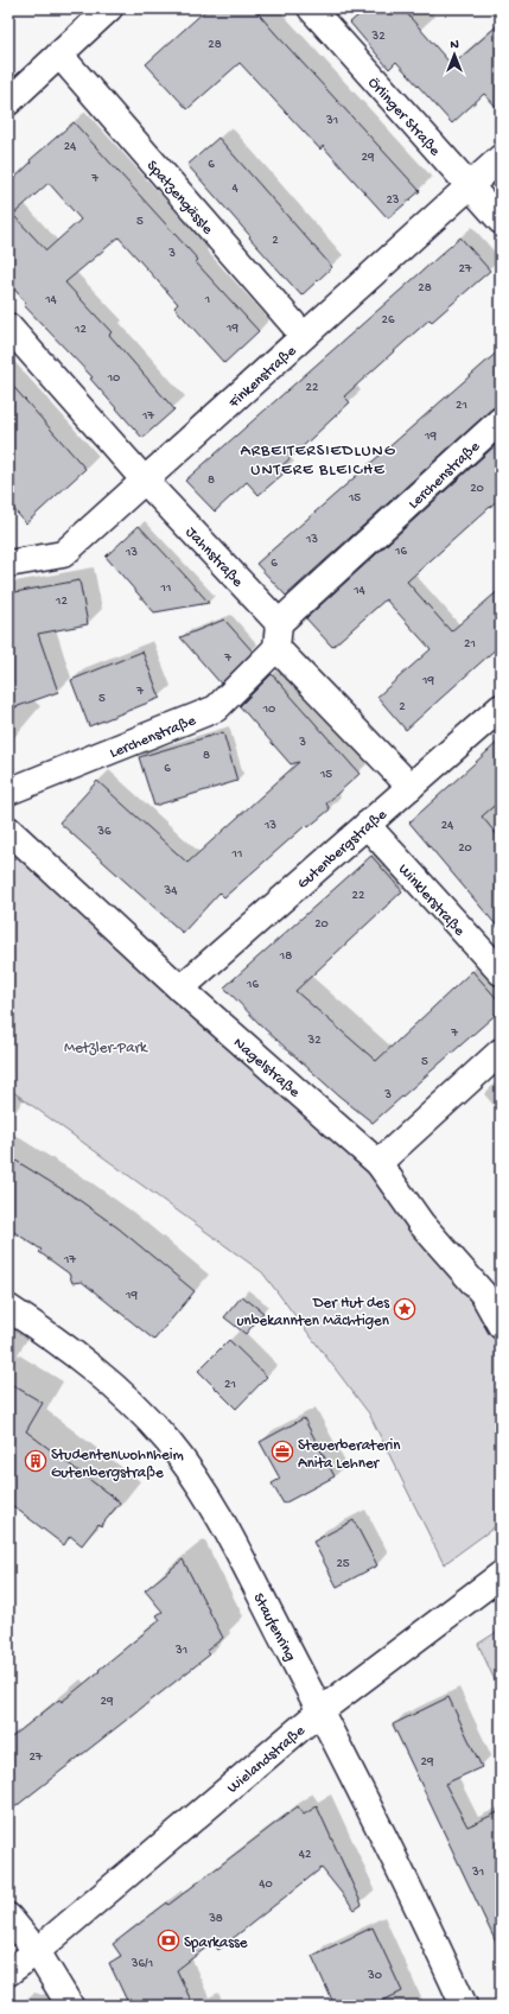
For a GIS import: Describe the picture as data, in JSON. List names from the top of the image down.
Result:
{
  "streets": {
    "street": [
      "Örlinger Straße",
      "Spatzengässle",
      "Finkenstraße",
      "Lerchenstraße",
      "Jahnstraße",
      "Gutenbergstraße",
      "Winklerstraße",
      "Nagelstraße",
      "Staufenring",
      "Wielandstraße"
    ]
  },
  "crossings": [
    ["Örlinger Straße", "Finkenstraße"],
    ["Spatzengässle", "Finkenstraße"],
    ["Finkenstraße", "Jahnstraße"],
    ["Lerchenstraße", "Jahnstraße"],
    ["Jahnstraße", "Gutenbergstraße"],
    ["Gutenbergstraße", "Winklerstraße"],
    ["Gutenbergstraße", "Nagelstraße"],
    ["Staufenring", "Wielandstraße"]
  ],
  "districts": ["ARBEITERSIEDLUNG UNTERE BLEICHE"],
  "parks": ["Metzler-Park"],
  "places": {
    "place": ["Der Hut des unbekannten Mächtigen"],
    "office": ["Steuerberaterin Anita Lehner"],
    "building": ["Studentenwohnheim Gutenbergstraße"],
    "bank": ["Sparkasse"]
  },
  "house_numbers": [
    "32",
    "28",
    "31",
    "24",
    "29",
    "6",
    "7",
    "4",
    "23",
    "5",
    "2",
    "3",
    "27",
    "28",
    "14",
    "1",
    "26",
    "19",
    "12",
    "10",
    "22",
    "21",
    "17",
    "19",
    "8",
    "20",
    "15",
    "13",
    "16",
    "13",
    "6",
    "11",
    "14",
    "12",
    "21",
    "7",
    "19",
    "7",
    "5",
    "2",
    "10",
    "3",
    "8",
    "6",
    "15",
    "13",
    "24",
    "36",
    "20",
    "11",
    "34",
    "22",
    "20",
    "18",
    "16",
    "7",
    "32",
    "5",
    "3",
    "17",
    "19",
    "21",
    "25",
    "31",
    "29",
    "27",
    "29",
    "42",
    "31",
    "40",
    "38",
    "36/1",
    "30"
  ],
  "north": "top"
}
